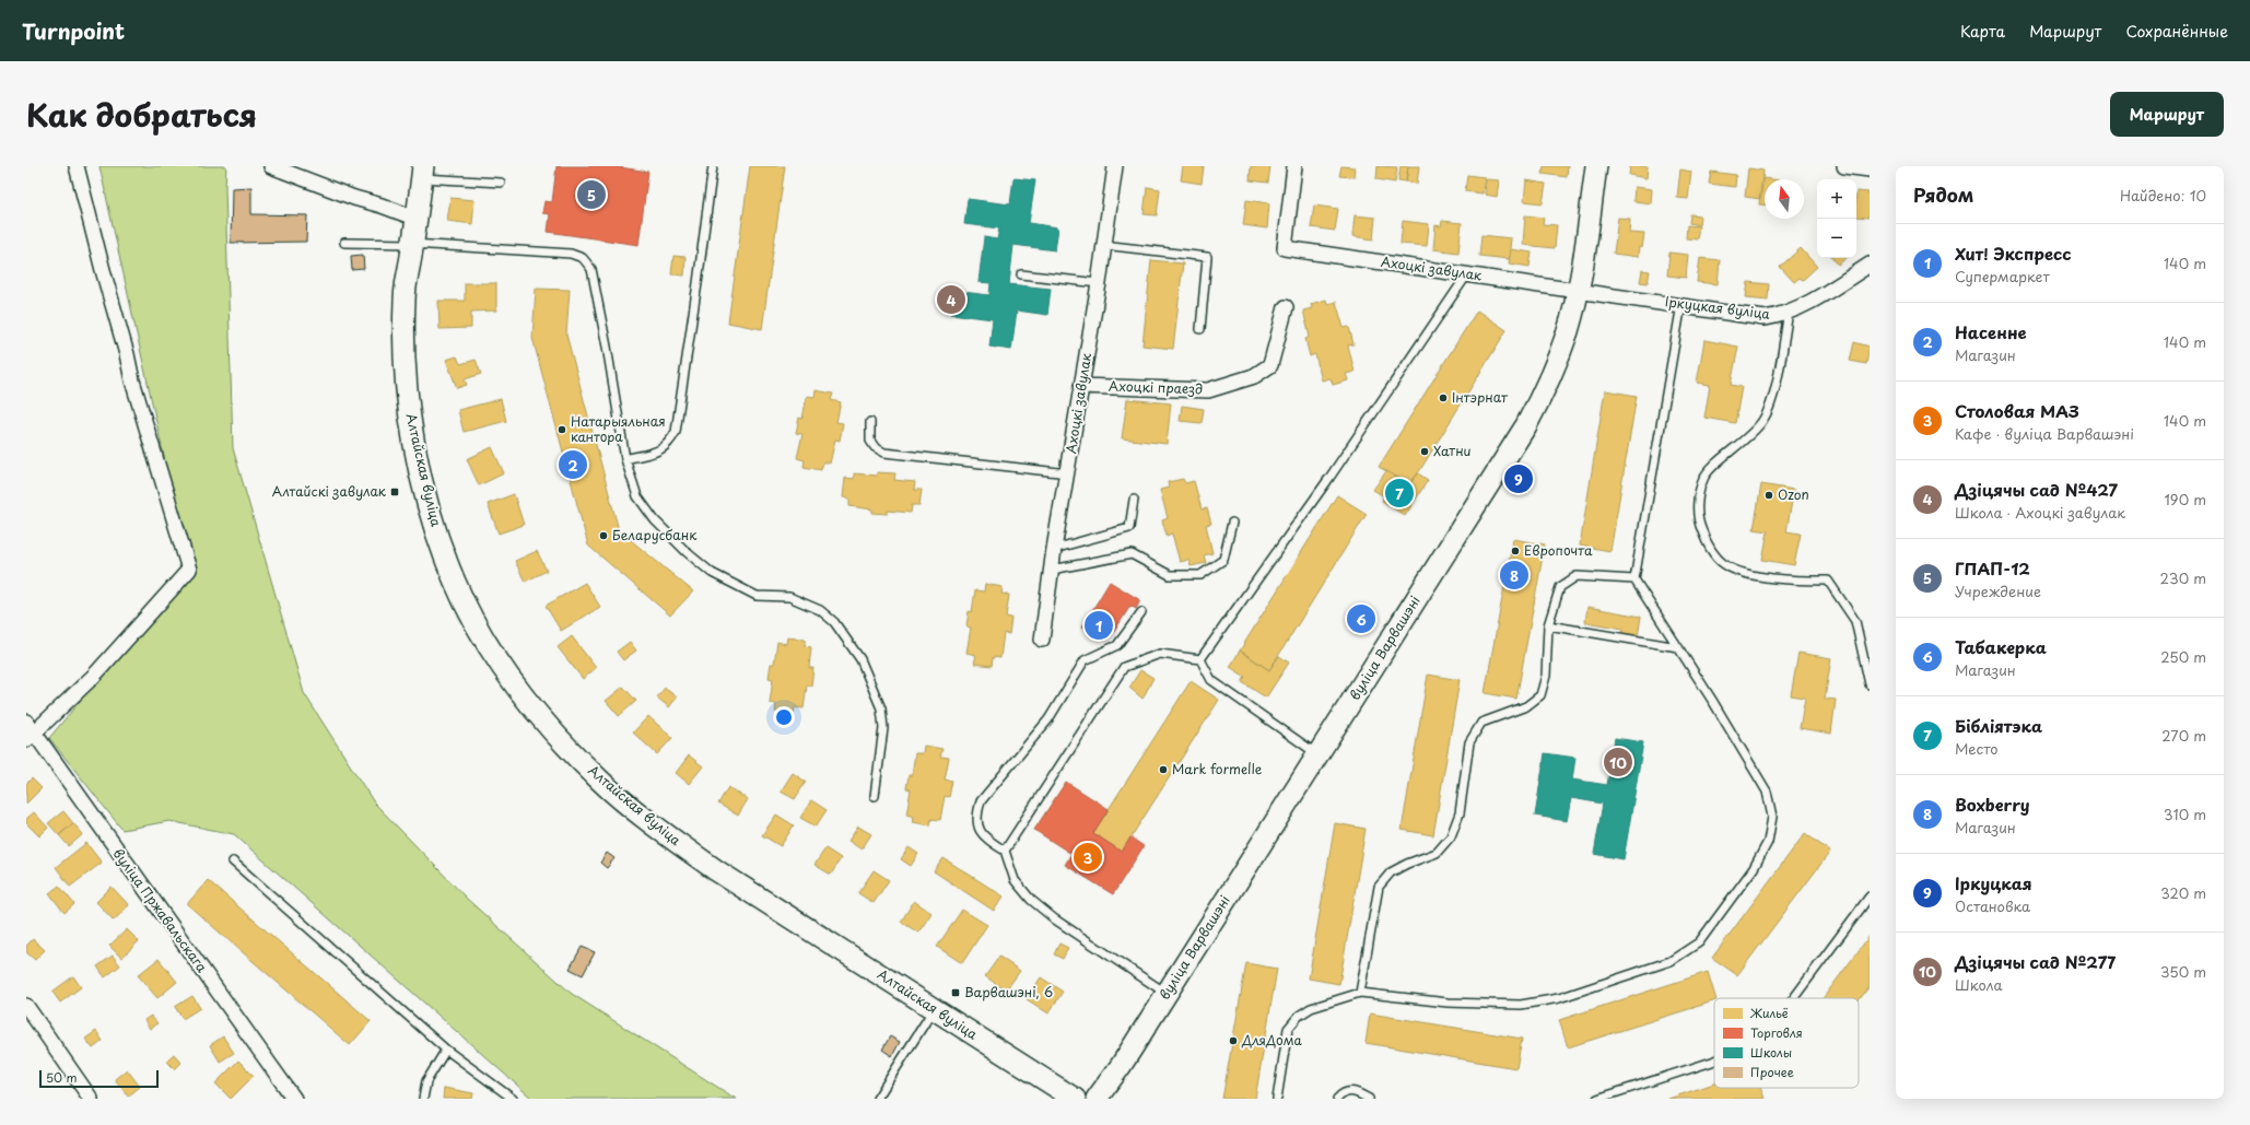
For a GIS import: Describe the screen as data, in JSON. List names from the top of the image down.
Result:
{
  "streets": {
    "main road": ["Алтайская вуліца", "вуліца Варвашэні"],
    "street": [
      "Ахоцкі завулак",
      "Іркуцкая вуліца",
      "Ахоцкі праезд",
      "вуліца Пржавальскага"
    ]
  },
  "crossings": [
    ["Ахоцкі завулак", "Іркуцкая вуліца"],
    ["Ахоцкі завулак", "Ахоцкі праезд"],
    ["Ахоцкі завулак", "вуліца Варвашэні"],
    ["Іркуцкая вуліца", "вуліца Варвашэні"]
  ],
  "places": {
    "other": [
      "Інтэрнат",
      "Натарыяльная кантора",
      "Хатни",
      "Ozon",
      "Беларусбанк",
      "Европочта",
      "Mark formelle",
      "ДляДома"
    ],
    "transit": ["Алтайскі завулак", "Варвашэні, 6"]
  },
  "legend": [
    "Жильё",
    "Торговля",
    "Школы",
    "Прочее"
  ],
  "scale_bar": "50 m",
  "north": "top",
  "page": {
    "header": "Turnpoint",
    "nav": ["Карта", "Маршрут", "Сохранённые"],
    "title": "Как добраться",
    "buttons": "Маршрут",
    "heading": ["Рядом", "Найдено: 10"],
    "pins": [
      "5",
      "4",
      "2",
      "9",
      "7",
      "8",
      "6",
      "1",
      "10",
      "3"
    ],
    "map_buttons": ["+", "−"],
    "list": [
      {
        "mark": "1",
        "name": "Хит! Экспресс",
        "note": "Супермаркет",
        "value": "140 m"
      },
      {
        "mark": "2",
        "name": "Насенне",
        "note": "Магазин",
        "value": "140 m"
      },
      {
        "mark": "3",
        "name": "Столовая МАЗ",
        "note": "Кафе · вуліца Варвашэні",
        "value": "140 m"
      },
      {
        "mark": "4",
        "name": "Дзіцячы сад №427",
        "note": "Школа · Ахоцкі завулак",
        "value": "190 m"
      },
      {
        "mark": "5",
        "name": "ГПАП-12",
        "note": "Учреждение",
        "value": "230 m"
      },
      {
        "mark": "6",
        "name": "Табакерка",
        "note": "Магазин",
        "value": "250 m"
      },
      {
        "mark": "7",
        "name": "Бібліятэка",
        "note": "Место",
        "value": "270 m"
      },
      {
        "mark": "8",
        "name": "Boxberry",
        "note": "Магазин",
        "value": "310 m"
      },
      {
        "mark": "9",
        "name": "Іркуцкая",
        "note": "Остановка",
        "value": "320 m"
      },
      {
        "mark": "10",
        "name": "Дзіцячы сад №277",
        "note": "Школа",
        "value": "350 m"
      }
    ],
    "scale": "50 m"
  }
}
